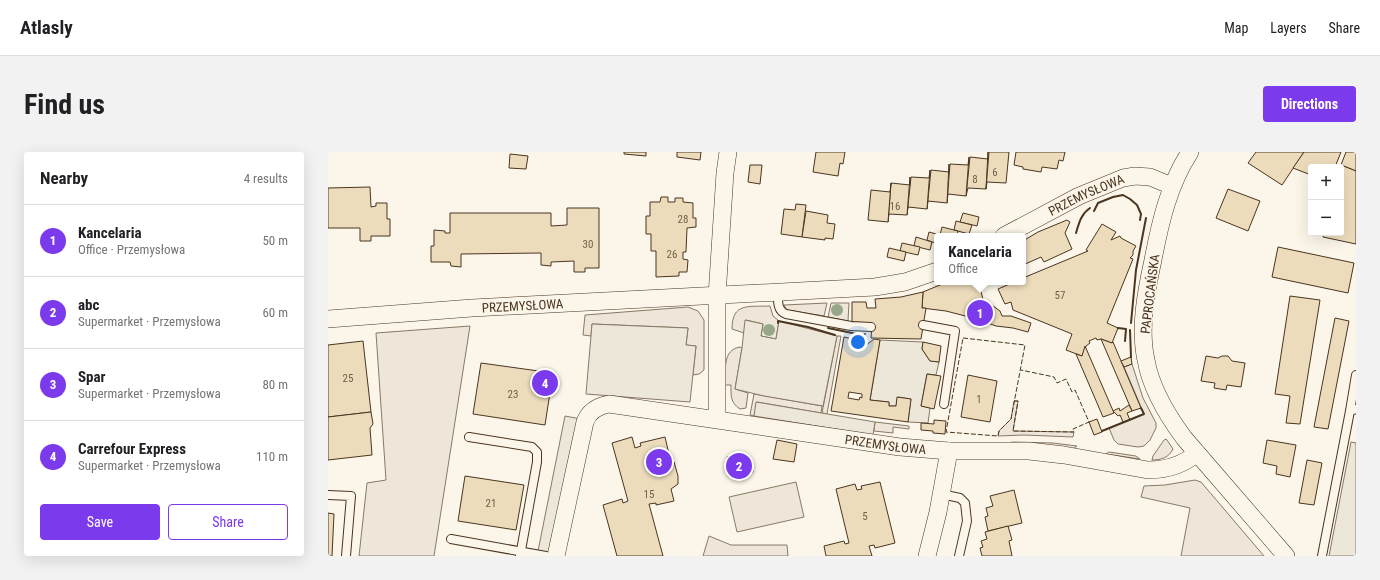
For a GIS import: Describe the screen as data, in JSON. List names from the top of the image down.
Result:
{
  "streets": {
    "street": ["PRZEMYSŁOWA", "PAPROCAŃSKA"]
  },
  "crossings": [
    ["PRZEMYSŁOWA", "PAPROCAŃSKA"]
  ],
  "house_numbers": [
    "6",
    "8",
    "16",
    "28",
    "30",
    "26",
    "57",
    "25",
    "23",
    "1",
    "15",
    "21",
    "5"
  ],
  "page": {
    "header": "Atlasly",
    "nav": ["Map", "Layers", "Share"],
    "buttons": [
      "Directions",
      ["Save", "Share"]
    ],
    "title": "Find us",
    "heading": ["Nearby", "4 results"],
    "map_buttons": ["+", "−"],
    "list": [
      {
        "mark": "1",
        "name": "Kancelaria",
        "note": "Office · Przemysłowa",
        "value": "50 m"
      },
      {
        "mark": "2",
        "name": "abc",
        "note": "Supermarket · Przemysłowa",
        "value": "60 m"
      },
      {
        "mark": "3",
        "name": "Spar",
        "note": "Supermarket · Przemysłowa",
        "value": "80 m"
      },
      {
        "mark": "4",
        "name": "Carrefour Express",
        "note": "Supermarket · Przemysłowa",
        "value": "110 m"
      }
    ],
    "popup": ["Kancelaria", "Office"],
    "pins": [
      "1",
      "4",
      "3",
      "2"
    ]
  }
}
